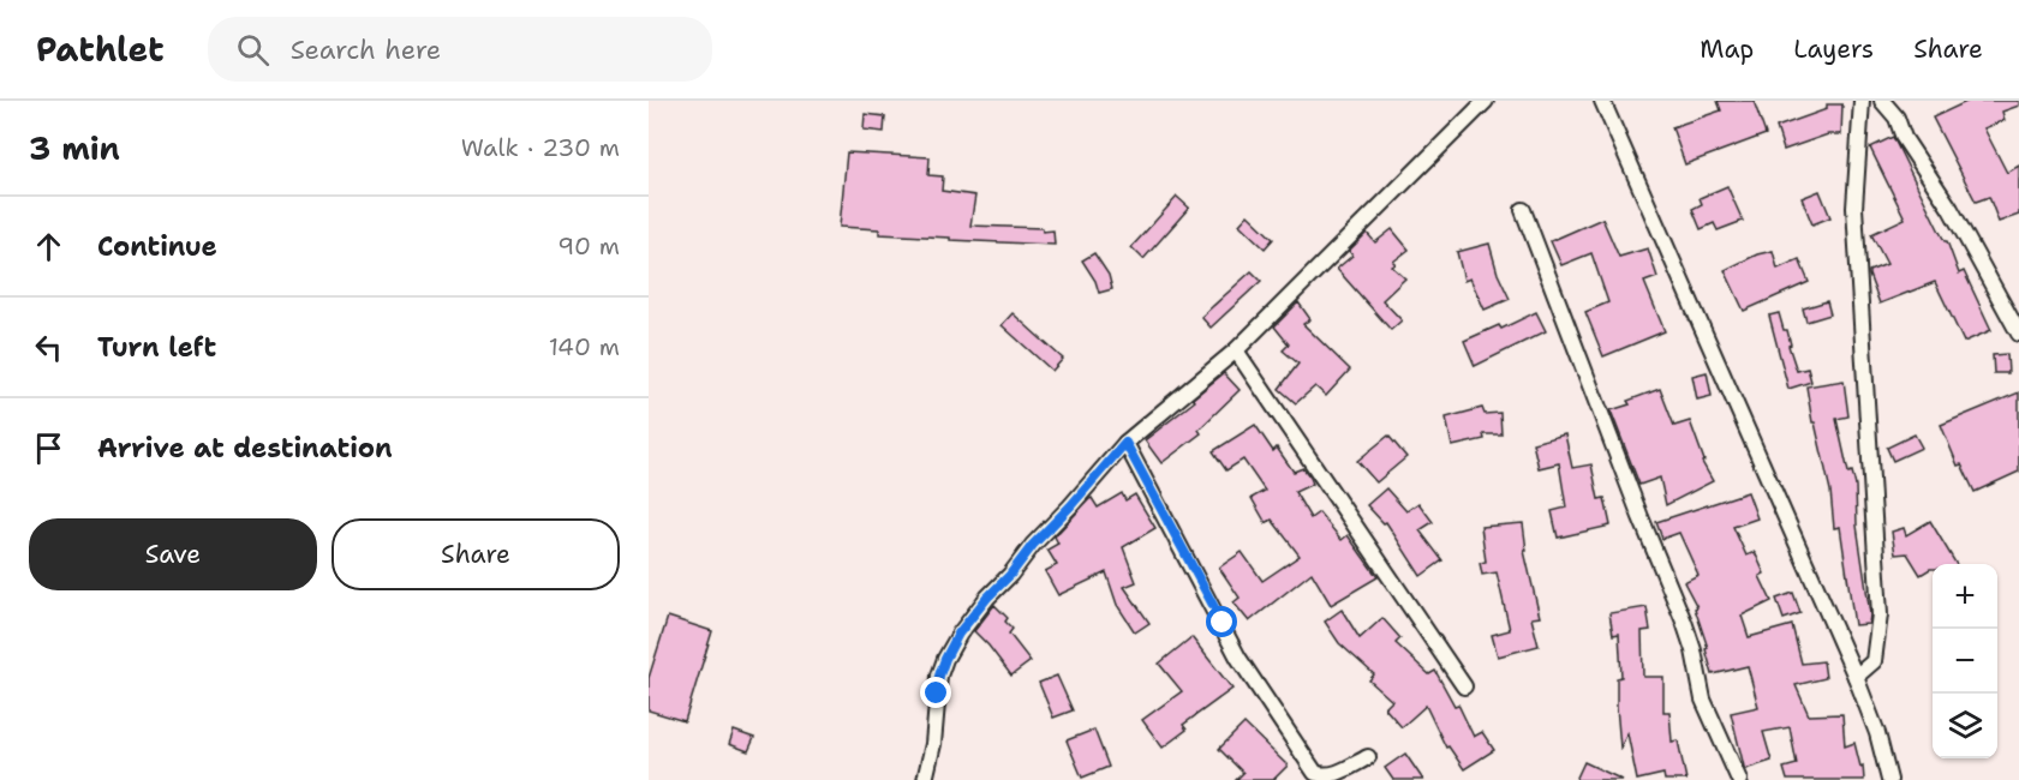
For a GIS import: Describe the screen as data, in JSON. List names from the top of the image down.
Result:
{
  "page": {
    "header": "Pathlet",
    "search": "Search here",
    "nav": ["Map", "Layers", "Share"],
    "heading": ["3 min", "Walk · 230 m"],
    "list": [
      ["Continue", "90 m"],
      ["Turn left", "140 m"],
      "Arrive at destination"
    ],
    "buttons": ["Save", "Share"],
    "map_buttons": ["+", "−"]
  }
}
